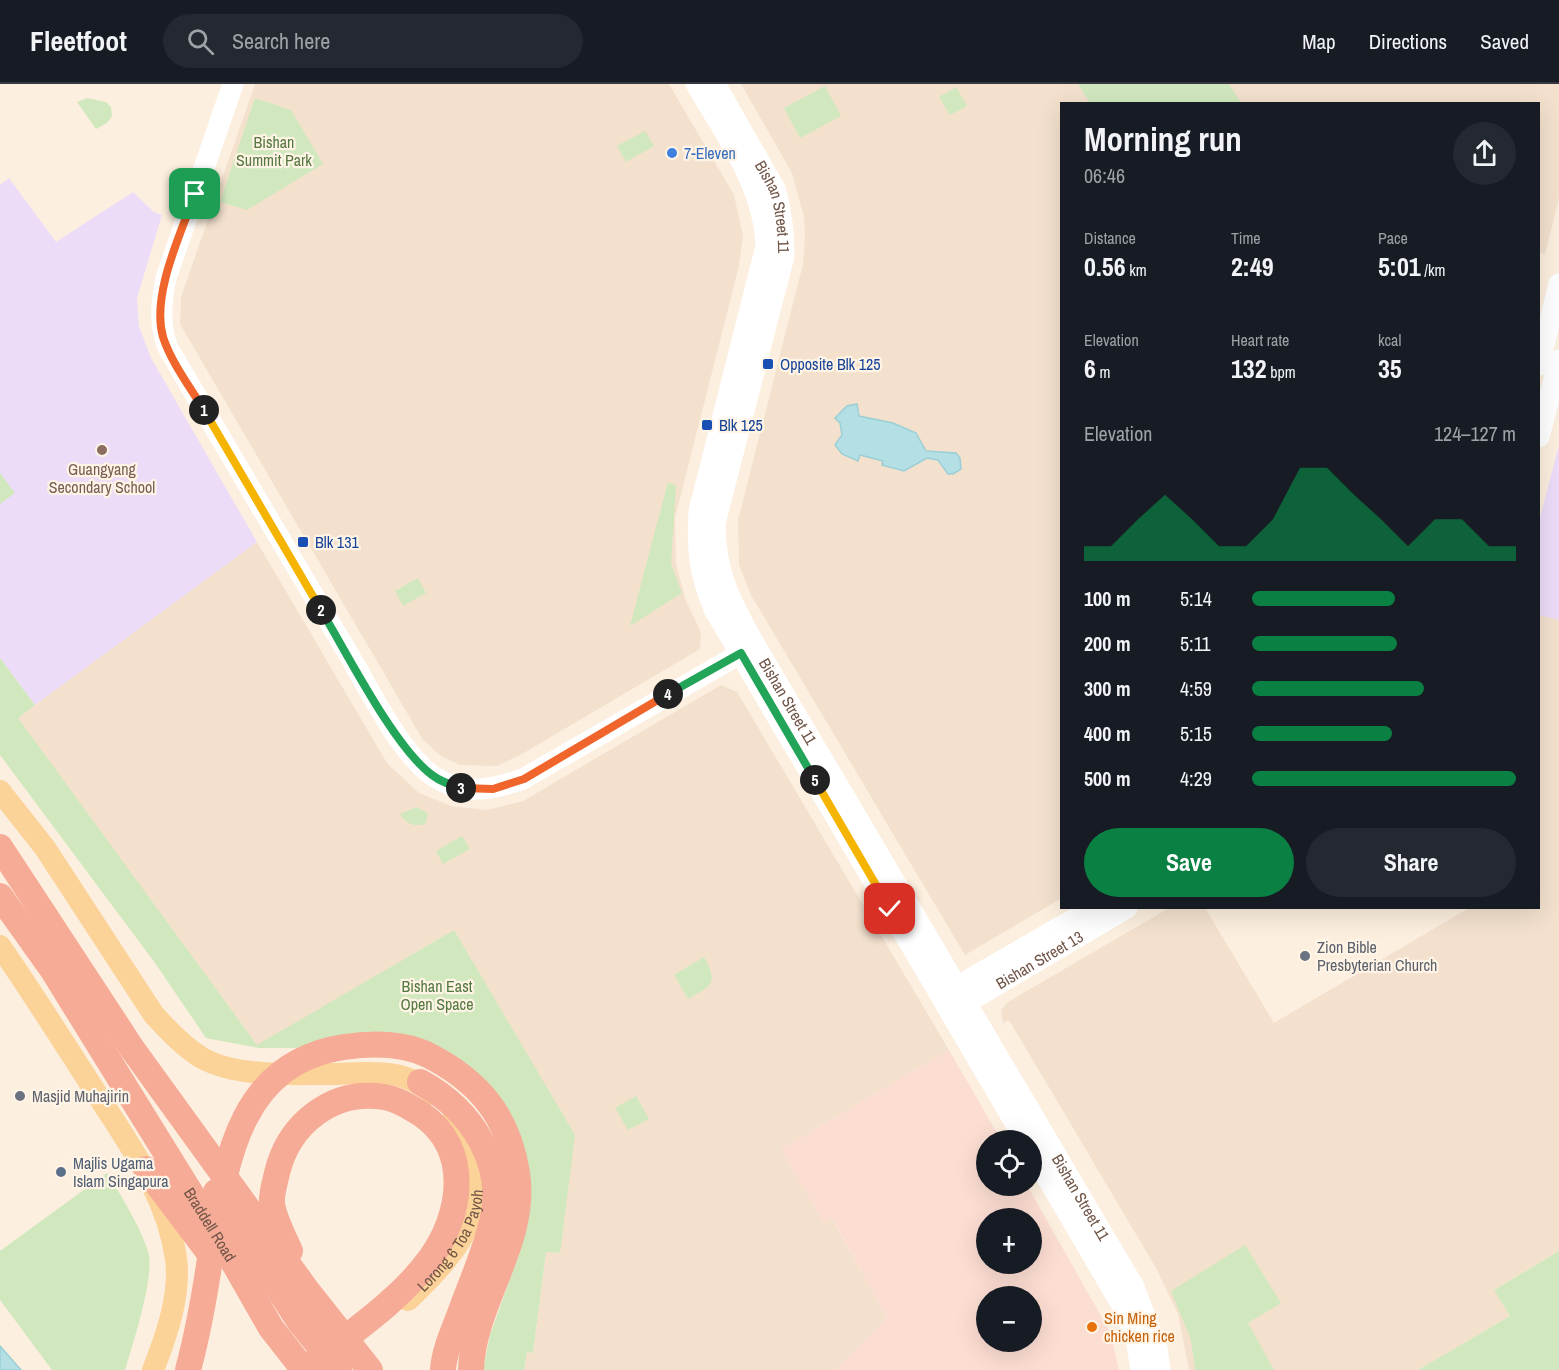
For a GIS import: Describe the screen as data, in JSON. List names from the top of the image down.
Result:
{
  "streets": {
    "highway": ["Braddell Road"],
    "main road": ["Lorong 6 Toa Payoh"],
    "street": ["Bishan Street 11", "Bishan Street 13"]
  },
  "crossings": [
    ["Bishan Street 11", "Bishan Street 13"]
  ],
  "parks": ["Bishan Summit Park", "Bishan East Open Space"],
  "places": {
    "other": [
      "7-Eleven",
      "Guangyang Secondary School",
      "Zion Bible Presbyterian Church",
      "Masjid Muhajirin",
      "Majlis Ugama Islam Singapura",
      "Sin Ming chicken rice"
    ],
    "transit": ["Opposite Blk 125", "Blk 125", "Blk 131"]
  },
  "page": {
    "header": "Fleetfoot",
    "search": "Search here",
    "nav": ["Map", "Directions", "Saved"],
    "heading": ["Morning run", "06:46"],
    "stats": [
      ["Distance", "0.56 km"],
      ["Time", "2:49"],
      ["Pace", "5:01 /km"],
      ["Elevation", "6 m"],
      ["Heart rate", "132 bpm"],
      ["kcal", "35"]
    ],
    "pins": [
      "1",
      "2",
      "4",
      "5",
      "3"
    ],
    "chart": ["Elevation", "124–127 m"],
    "list": [
      {
        "name": "100 m",
        "note": "5:14"
      },
      {
        "name": "200 m",
        "note": "5:11"
      },
      {
        "name": "300 m",
        "note": "4:59"
      },
      {
        "name": "400 m",
        "note": "5:15"
      },
      {
        "name": "500 m",
        "note": "4:29"
      }
    ],
    "buttons": ["Save", "Share"],
    "map_buttons": ["+", "−"]
  }
}
